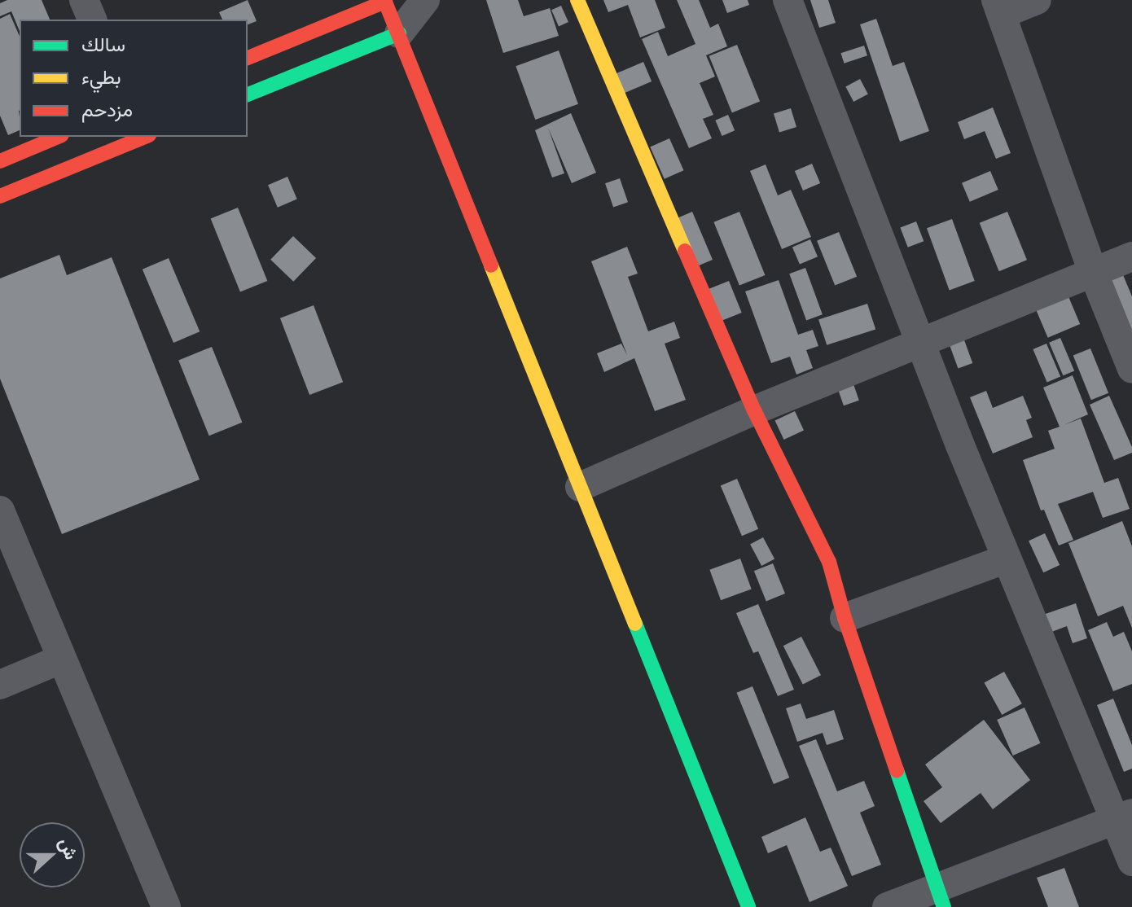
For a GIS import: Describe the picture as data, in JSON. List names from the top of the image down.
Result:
{
  "legend": ["سالك", "بطيء", "مزدحم"],
  "north": "right"
}
